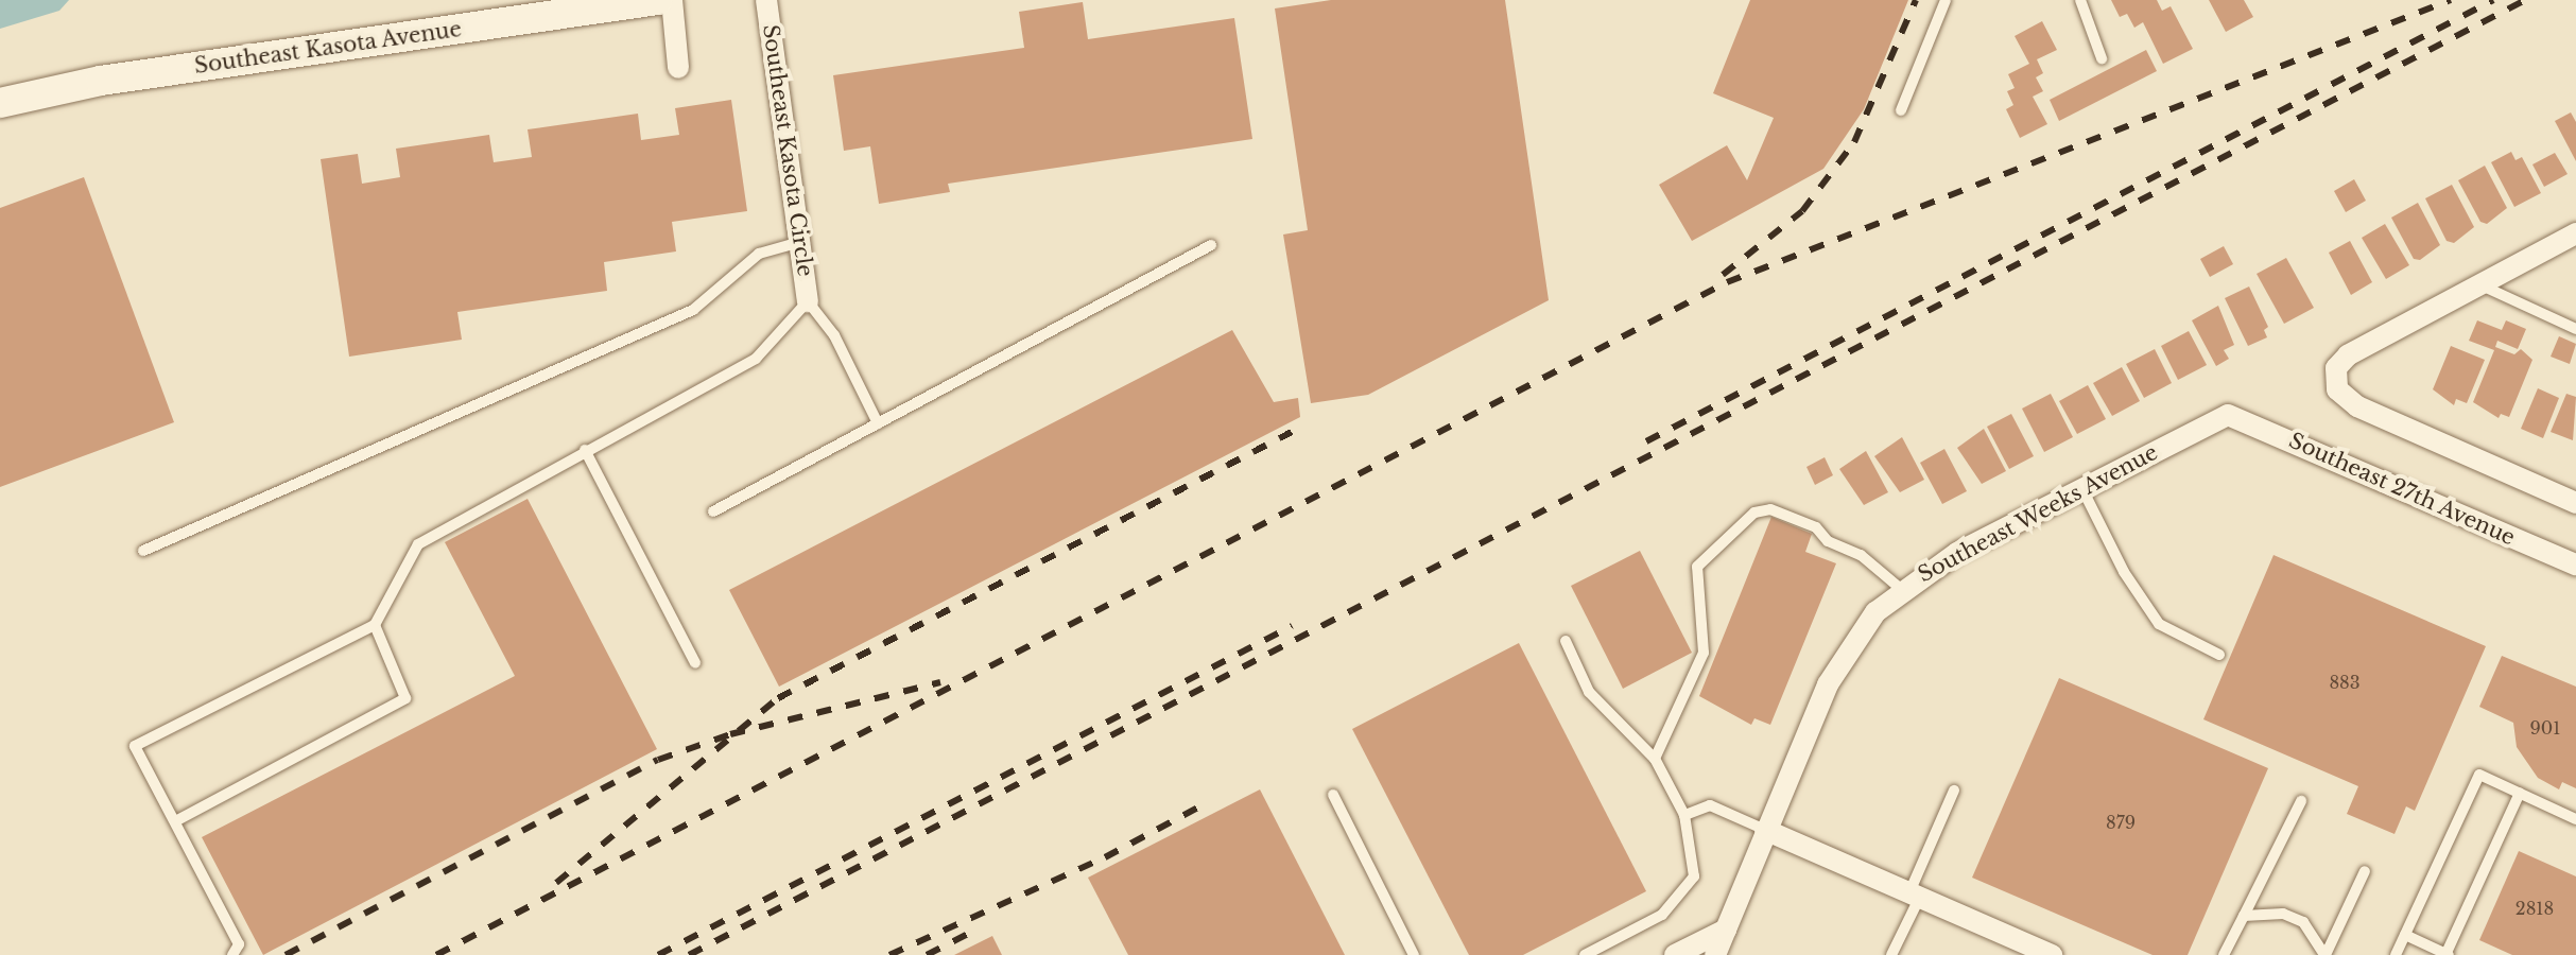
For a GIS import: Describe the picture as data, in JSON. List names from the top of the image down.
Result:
{
  "streets": {
    "street": [
      "Southeast Kasota Avenue",
      "Southeast Kasota Circle",
      "Southeast 27th Avenue",
      "Southeast Weeks Avenue"
    ]
  },
  "crossings": [
    ["Southeast 27th Avenue", "Southeast Weeks Avenue"]
  ],
  "house_numbers": [
    "883",
    "901",
    "879",
    "2818"
  ]
}
